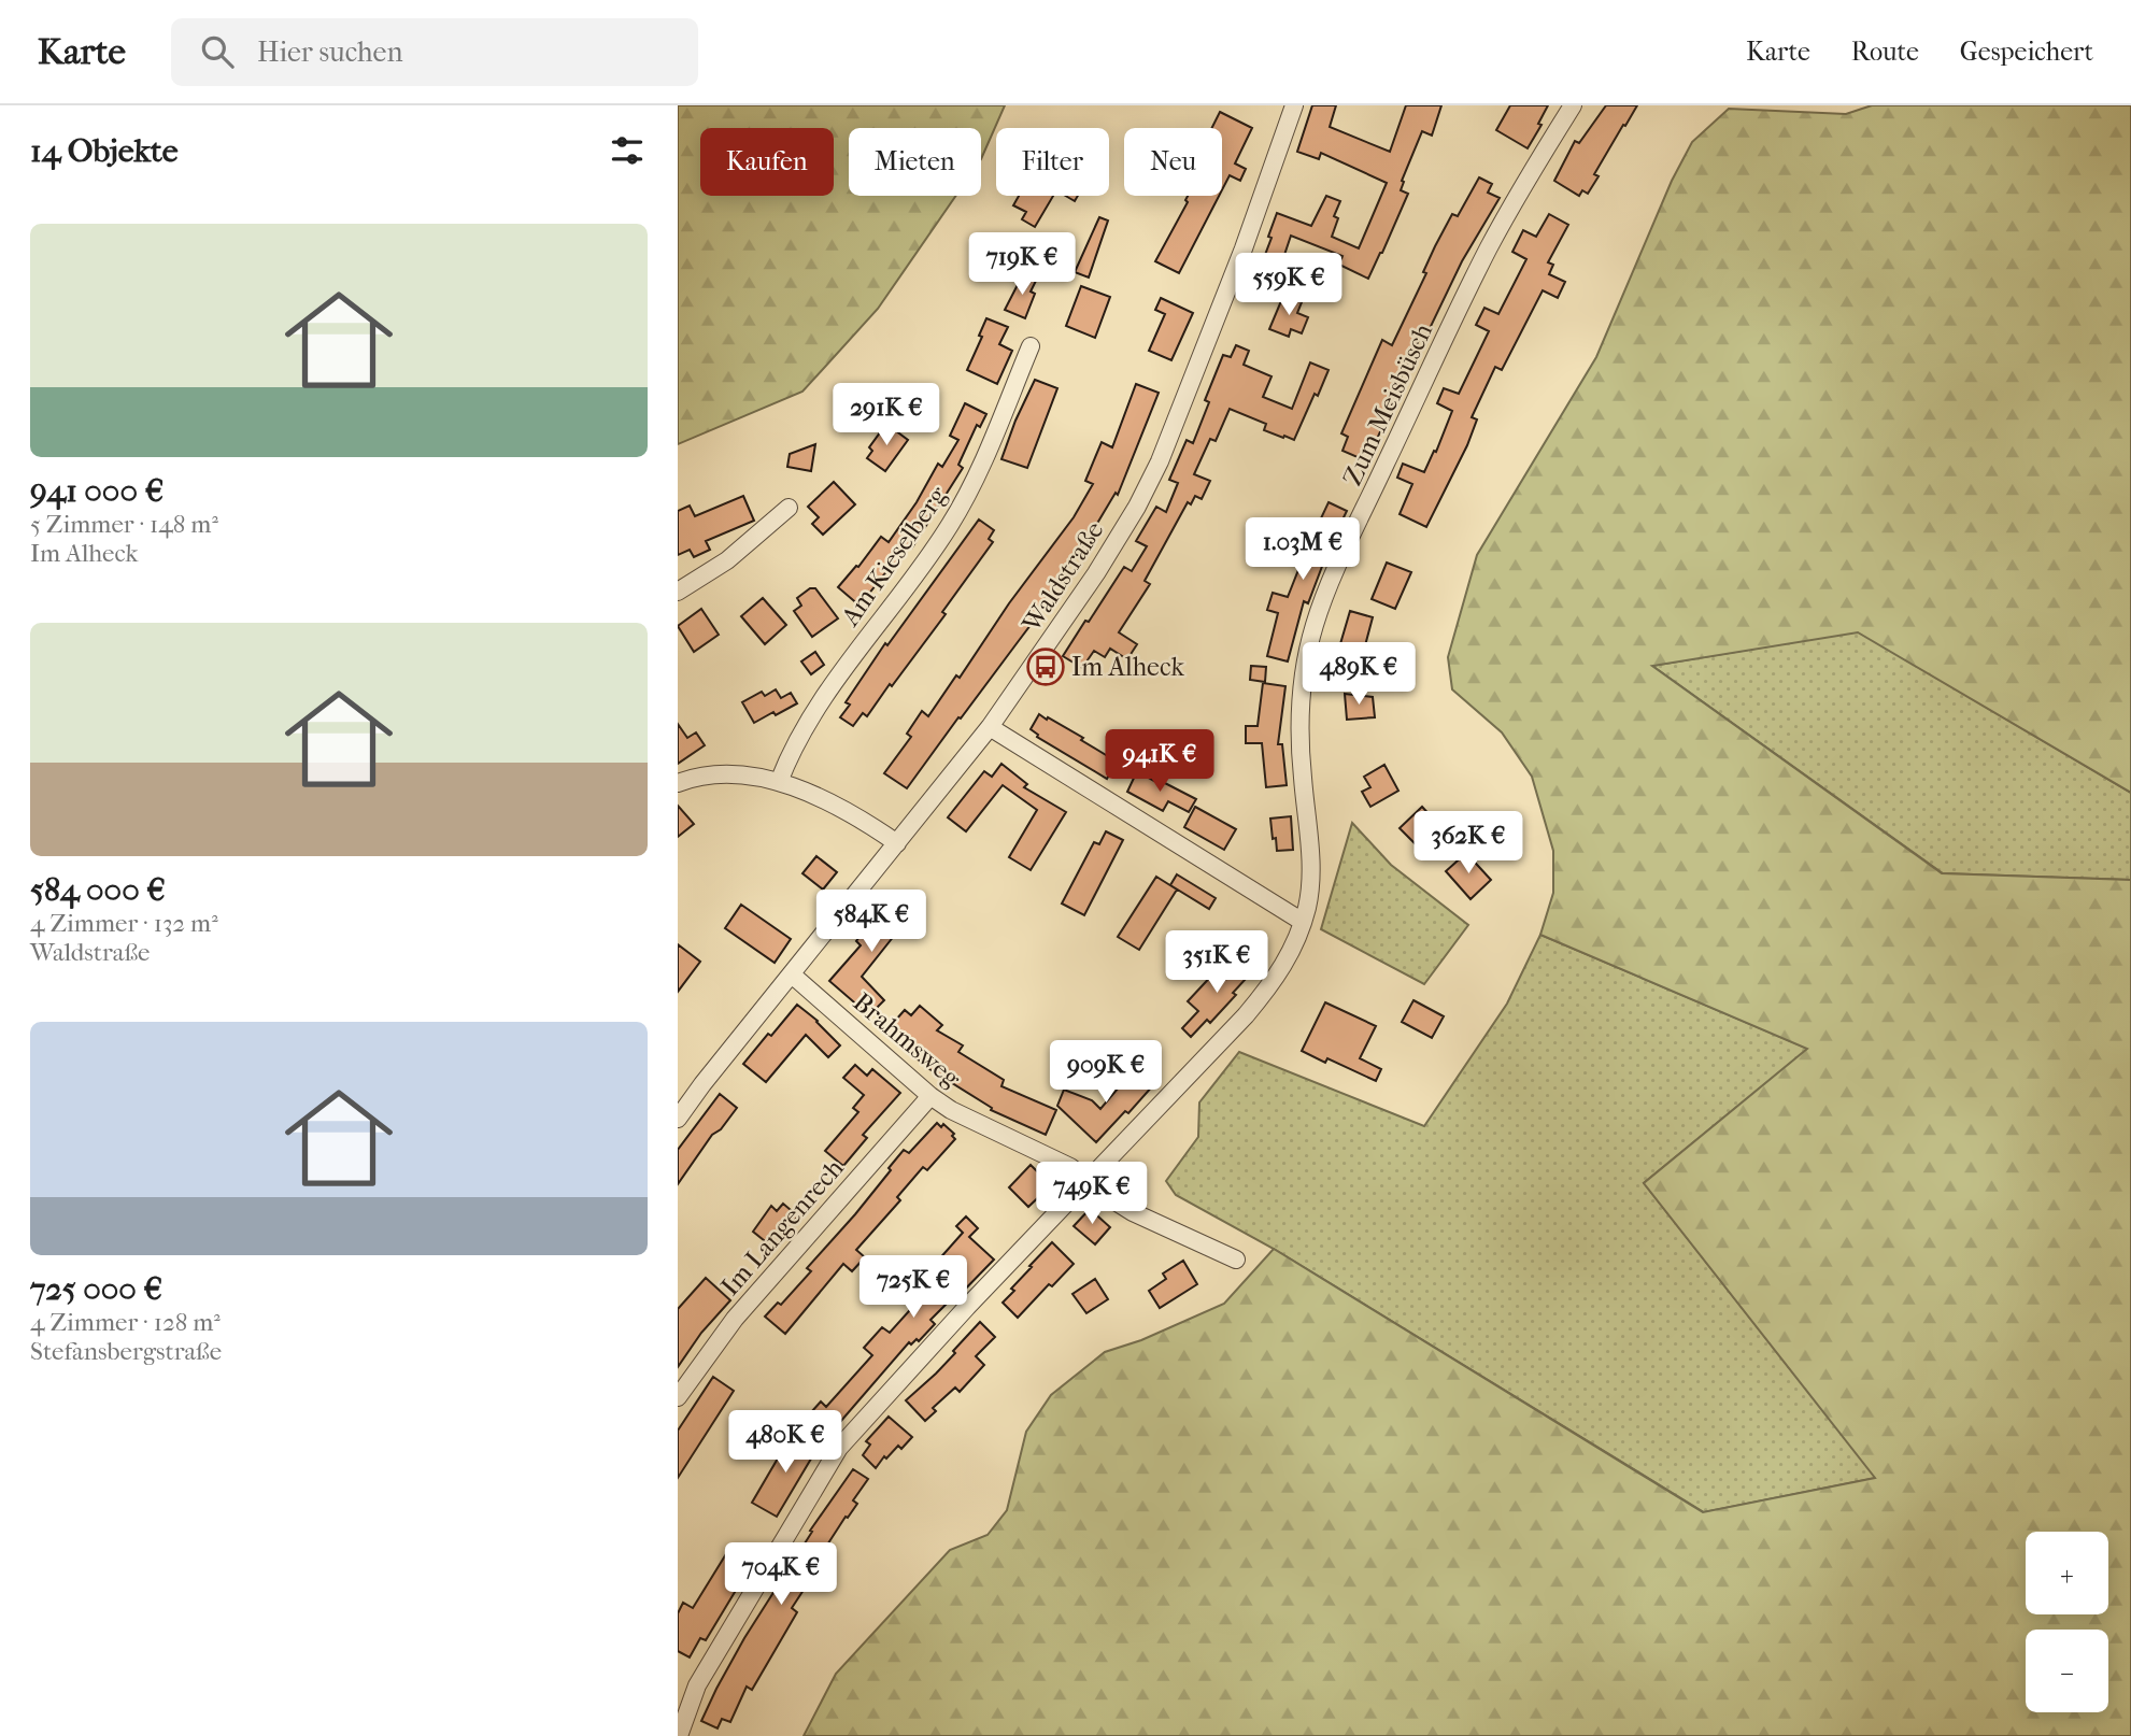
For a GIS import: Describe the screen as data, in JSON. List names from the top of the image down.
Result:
{
  "streets": {
    "street": [
      "Zum Meisbüsch",
      "Am Kieselberg",
      "Waldstraße",
      "Brahmsweg",
      "Im Langenrech"
    ]
  },
  "crossings": [
    ["Zum Meisbüsch", "Brahmsweg"],
    ["Waldstraße", "Brahmsweg"],
    ["Brahmsweg", "Im Langenrech"]
  ],
  "places": {
    "bus stop": ["Im Alheck"]
  },
  "page": {
    "header": "Karte",
    "search": "Hier suchen",
    "nav": ["Karte", "Route", "Gespeichert"],
    "heading": "14 Objekte",
    "chip": [
      "Kaufen",
      "Mieten",
      "Filter",
      "Neu"
    ],
    "list": [
      {
        "name": "941 000 €",
        "note": "5 Zimmer · 148 m² · Im Alheck"
      },
      {
        "name": "584 000 €",
        "note": "4 Zimmer · 132 m² · Waldstraße"
      },
      {
        "name": "725 000 €",
        "note": "4 Zimmer · 128 m² · Stefansbergstraße"
      }
    ],
    "price": [
      "719K €",
      "559K €",
      "291K €",
      "1.03M €",
      "489K €",
      "941K €",
      "362K €",
      "584K €",
      "351K €",
      "909K €",
      "749K €",
      "725K €",
      "480K €",
      "704K €"
    ],
    "map_buttons": ["+", "−"]
  }
}
